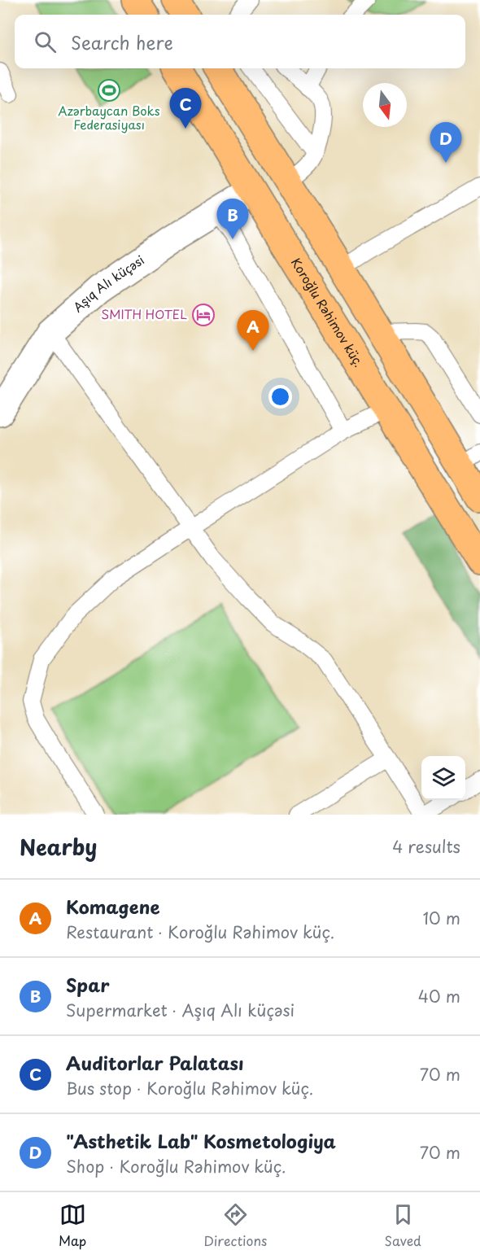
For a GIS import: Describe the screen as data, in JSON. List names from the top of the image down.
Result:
{
  "streets": {
    "main road": ["Koroğlu Rəhimov küç."],
    "street": ["Aşıq Alı küçəsi"]
  },
  "crossings": [
    ["Aşıq Alı küçəsi", "Koroğlu Rəhimov küç."]
  ],
  "places": {
    "sports": ["Azərbaycan Boks Federasiyası"],
    "hotel": ["SMITH HOTEL"]
  },
  "north": "bottom",
  "page": {
    "search": "Search here",
    "pins": [
      "C",
      "D",
      "B",
      "A"
    ],
    "heading": ["Nearby", "4 results"],
    "list": [
      {
        "mark": "A",
        "name": "Komagene",
        "note": "Restaurant · Koroğlu Rəhimov küç.",
        "value": "10 m"
      },
      {
        "mark": "B",
        "name": "Spar",
        "note": "Supermarket · Aşıq Alı küçəsi",
        "value": "40 m"
      },
      {
        "mark": "C",
        "name": "Auditorlar Palatası",
        "note": "Bus stop · Koroğlu Rəhimov küç.",
        "value": "70 m"
      },
      {
        "mark": "D",
        "name": "\"Asthetik Lab\" Kosmetologiya",
        "note": "Shop · Koroğlu Rəhimov küç.",
        "value": "70 m"
      }
    ],
    "nav": ["Map", "Directions", "Saved"]
  }
}
